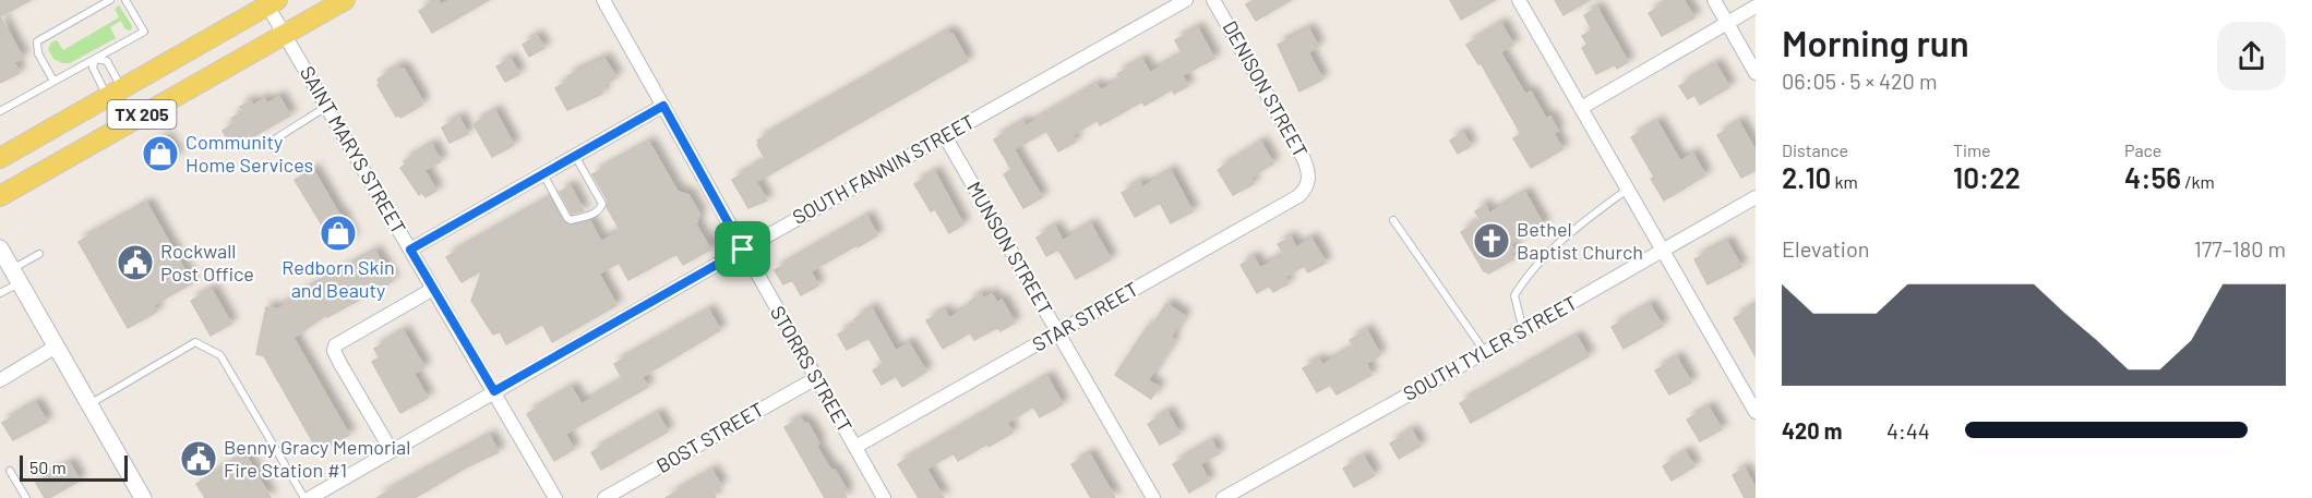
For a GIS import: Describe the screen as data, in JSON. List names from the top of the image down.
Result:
{
  "streets": {
    "main road": ["TX 205"],
    "street": [
      "DENISON STREET",
      "SAINT MARYS STREET",
      "SOUTH FANNIN STREET",
      "MUNSON STREET",
      "STAR STREET",
      "SOUTH TYLER STREET",
      "STORRS STREET",
      "BOST STREET"
    ]
  },
  "crossings": [
    ["DENISON STREET", "STAR STREET"],
    ["TX 205", "SAINT MARYS STREET"],
    ["SAINT MARYS STREET", "SOUTH FANNIN STREET"],
    ["SOUTH FANNIN STREET", "MUNSON STREET"],
    ["SOUTH FANNIN STREET", "STORRS STREET"],
    ["MUNSON STREET", "STAR STREET"],
    ["STAR STREET", "STORRS STREET"],
    ["STORRS STREET", "BOST STREET"]
  ],
  "places": {
    "shop": ["Community Home Services", "Redborn Skin and Beauty"],
    "church": ["Bethel Baptist Church"],
    "public building": ["Rockwall Post Office", "Benny Gracy Memorial Fire Station #1"]
  },
  "scale_bar": "50 m",
  "page": {
    "heading": ["Morning run", "06:05 · 5 × 420 m"],
    "stats": [
      ["Distance", "2.10 km"],
      ["Time", "10:22"],
      ["Pace", "4:56 /km"]
    ],
    "chart": ["Elevation", "177–180 m"],
    "list": [
      {
        "name": "420 m",
        "note": "4:44"
      }
    ],
    "scale": "50 m"
  }
}
